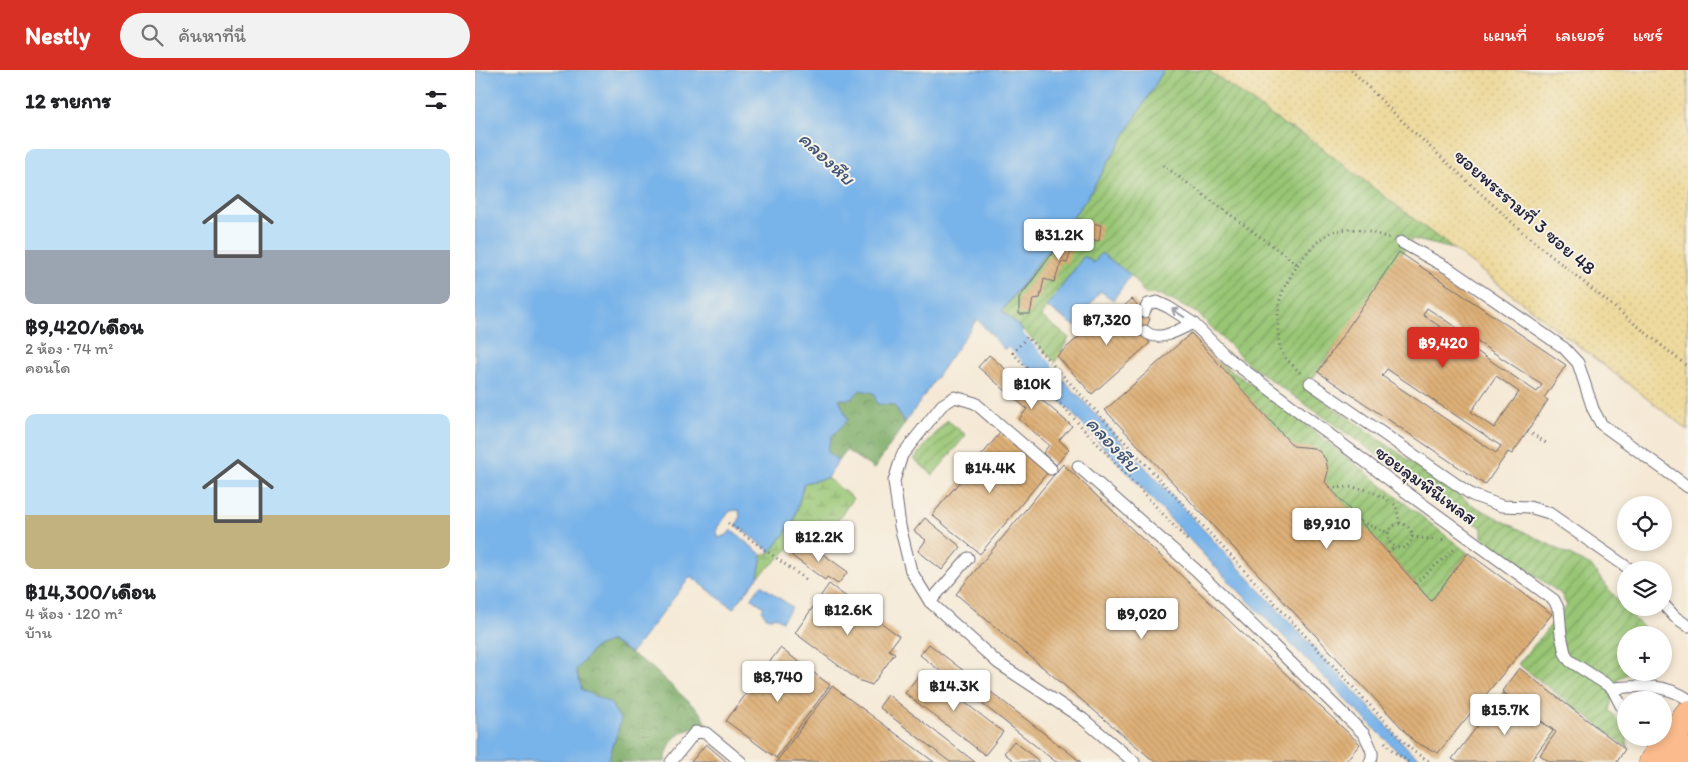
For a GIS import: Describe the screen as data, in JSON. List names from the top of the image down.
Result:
{
  "streets": {
    "lane": ["ซอยลุมพินีเพลส"],
    "path": ["ซอยพระรามที่ 3 ซอย 48"]
  },
  "water": ["คลองหีบ"],
  "page": {
    "header": "Nestly",
    "search": "ค้นหาที่นี่",
    "nav": ["แผนที่", "เลเยอร์", "แชร์"],
    "heading": "12 รายการ",
    "list": [
      {
        "name": "฿9,420/เดือน",
        "note": "2 ห้อง · 74 m² · คอนโด"
      },
      {
        "name": "฿14,300/เดือน",
        "note": "4 ห้อง · 120 m² · บ้าน"
      }
    ],
    "price": [
      "฿31.2K",
      "฿7,320",
      "฿9,420",
      "฿10K",
      "฿14.4K",
      "฿9,910",
      "฿12.2K",
      "฿12.6K",
      "฿9,020",
      "฿8,740",
      "฿14.3K",
      "฿15.7K"
    ],
    "map_buttons": ["+", "−"]
  }
}
